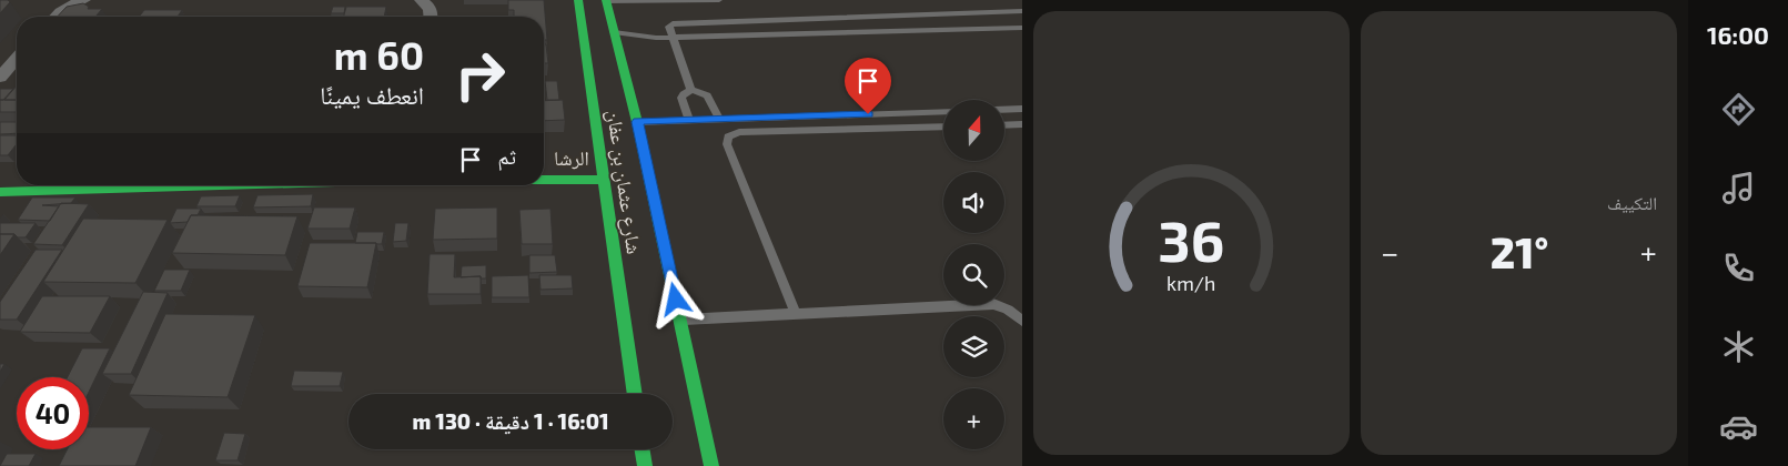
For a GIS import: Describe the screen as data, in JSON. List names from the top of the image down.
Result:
{
  "streets": {
    "street": ["الرشا", "شارع عثمان بن عفان"]
  },
  "crossings": [
    ["الرشا", "شارع عثمان بن عفان"]
  ],
  "north": "top",
  "page": {
    "tabs": "16:00",
    "tile": "التكييف",
    "turn": ["60 m", "انعطف يمينًا"],
    "map_buttons": "+",
    "then": "ثم",
    "heat": ["−", "21°", "+"],
    "limit": "40",
    "trip": "16:01 · 1 دقيقة · 130 m",
    "gauge": ["36", "km/h"]
  }
}
